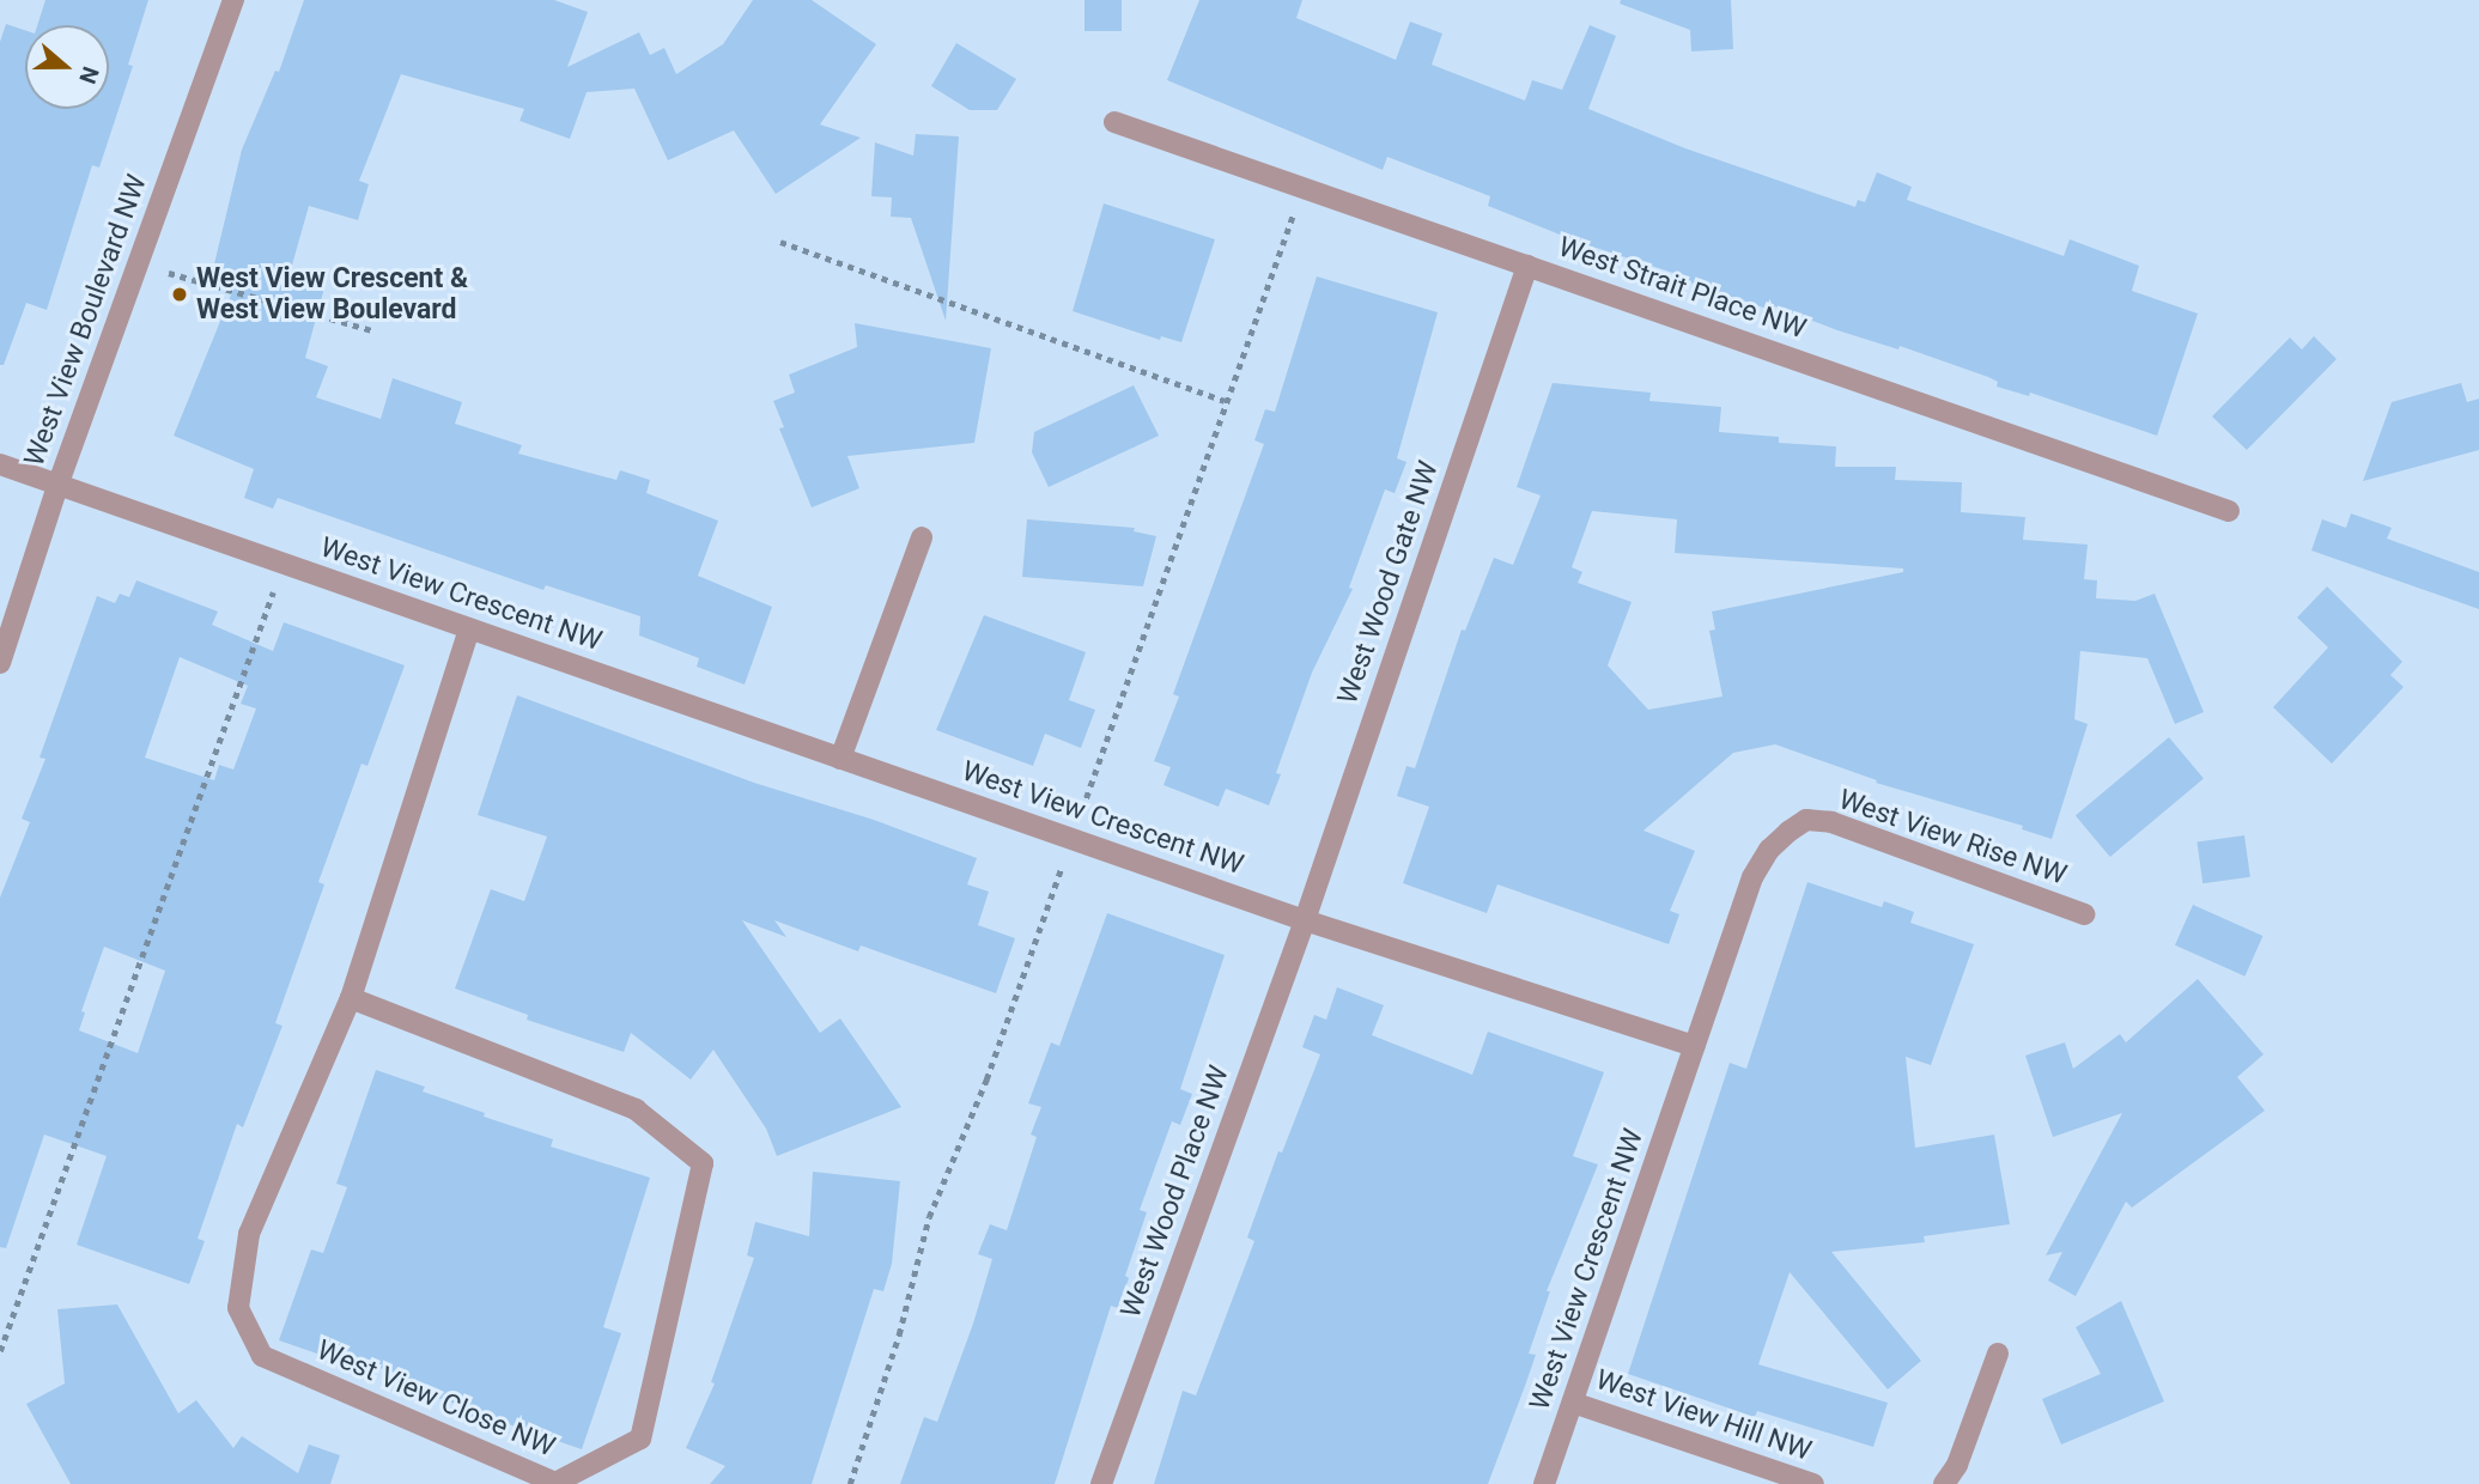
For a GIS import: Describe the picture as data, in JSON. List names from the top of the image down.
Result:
{
  "streets": {
    "street": [
      "West Strait Place NW",
      "West View Boulevard NW",
      "West Wood Gate NW",
      "West View Crescent NW",
      "West View Rise NW",
      "West Wood Place NW",
      "West View Close NW",
      "West View Hill NW"
    ]
  },
  "crossings": [
    ["West Strait Place NW", "West Wood Gate NW"],
    ["West View Boulevard NW", "West View Crescent NW"],
    ["West Wood Gate NW", "West View Crescent NW"],
    ["West Wood Gate NW", "West Wood Place NW"],
    ["West View Crescent NW", "West View Rise NW"],
    ["West View Crescent NW", "West Wood Place NW"],
    ["West View Crescent NW", "West View Close NW"],
    ["West View Crescent NW", "West View Hill NW"]
  ],
  "places": ["West View Crescent & West View Boulevard"],
  "north": "right"
}
